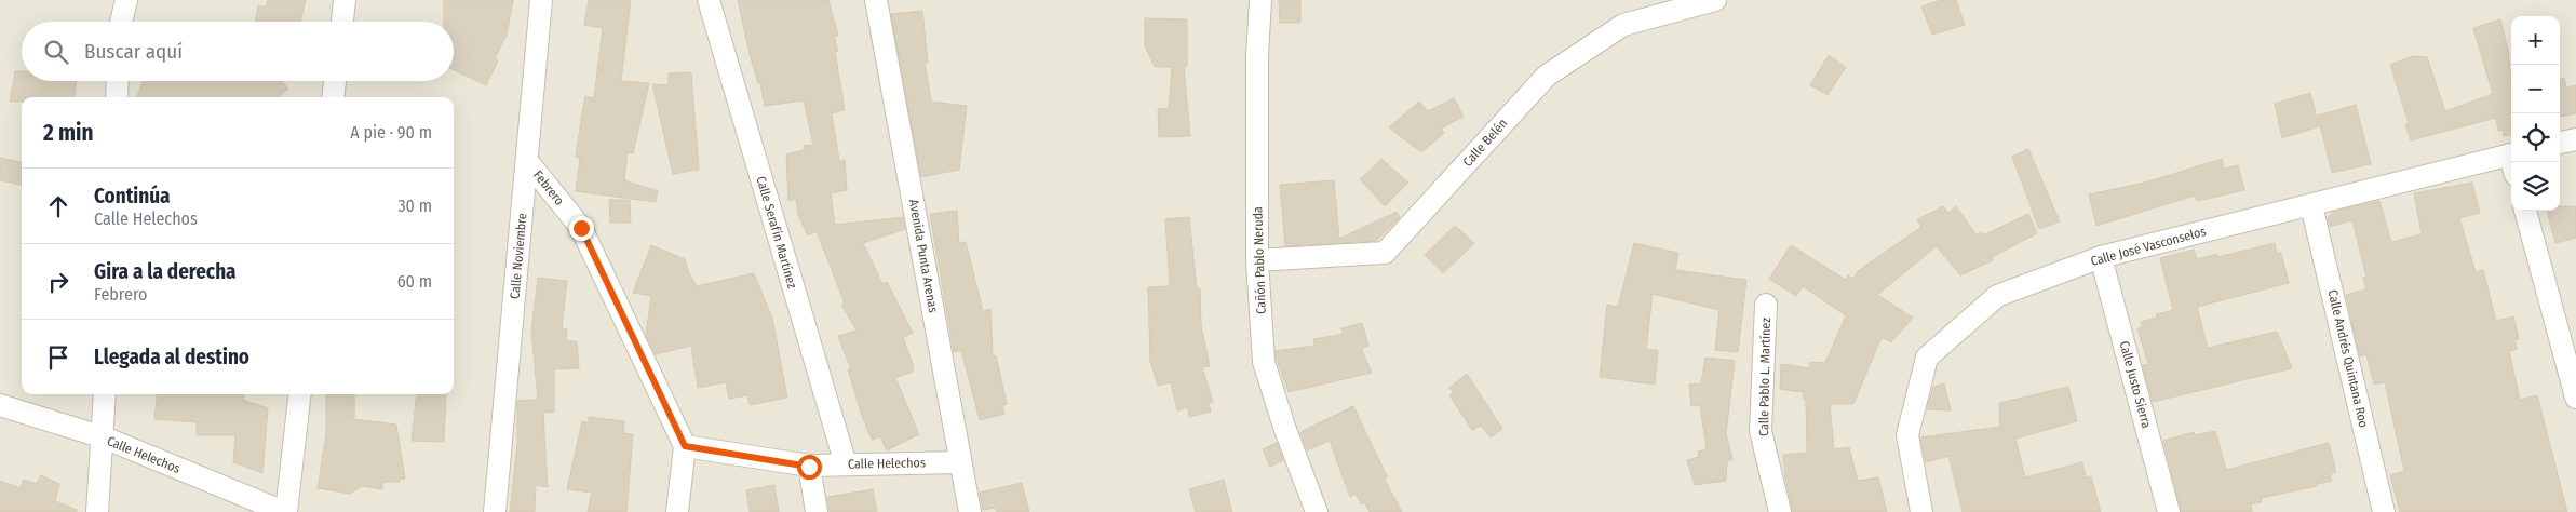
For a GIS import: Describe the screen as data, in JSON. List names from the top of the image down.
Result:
{
  "streets": {
    "street": [
      "Calle Belén",
      "Febrero",
      "Calle Serafín Martínez",
      "Calle José Vasconselos",
      "Calle Noviembre",
      "Avenida Punta Arenas",
      "Cañón Pablo Neruda",
      "Calle Andrés Quintana Roo",
      "Calle Pablo L. Martínez",
      "Calle Justo Sierra",
      "Calle Helechos"
    ]
  },
  "crossings": [
    ["Calle Belén", "Cañón Pablo Neruda"],
    ["Febrero", "Calle Noviembre"],
    ["Febrero", "Calle Helechos"],
    ["Calle Serafín Martínez", "Calle Helechos"],
    ["Calle José Vasconselos", "Calle Andrés Quintana Roo"],
    ["Calle José Vasconselos", "Calle Justo Sierra"],
    ["Avenida Punta Arenas", "Calle Helechos"]
  ],
  "page": {
    "map_buttons": ["+", "−"],
    "search": "Buscar aquí",
    "heading": ["2 min", "A pie · 90 m"],
    "list": [
      ["Continúa", "Calle Helechos", "30 m"],
      ["Gira a la derecha", "Febrero", "60 m"],
      "Llegada al destino"
    ]
  }
}
